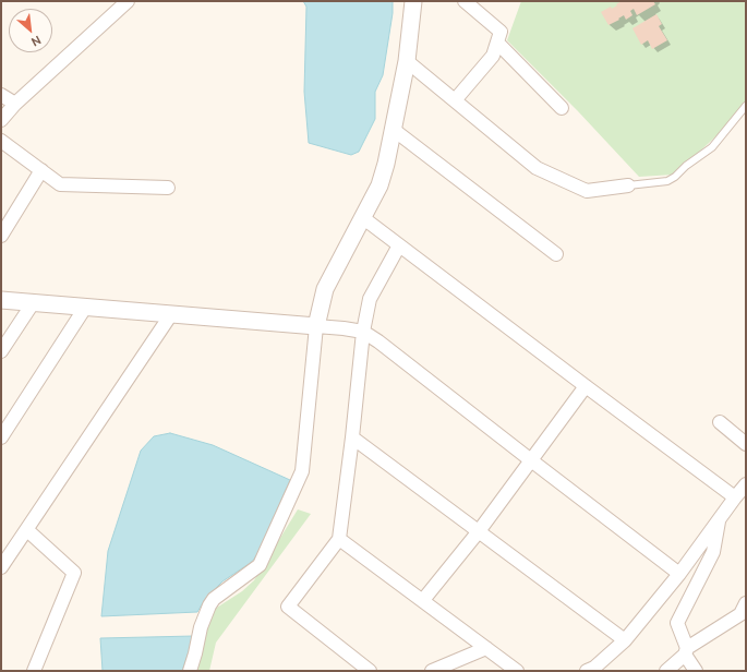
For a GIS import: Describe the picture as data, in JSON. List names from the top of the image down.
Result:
{
  "north": "bottom right"
}
